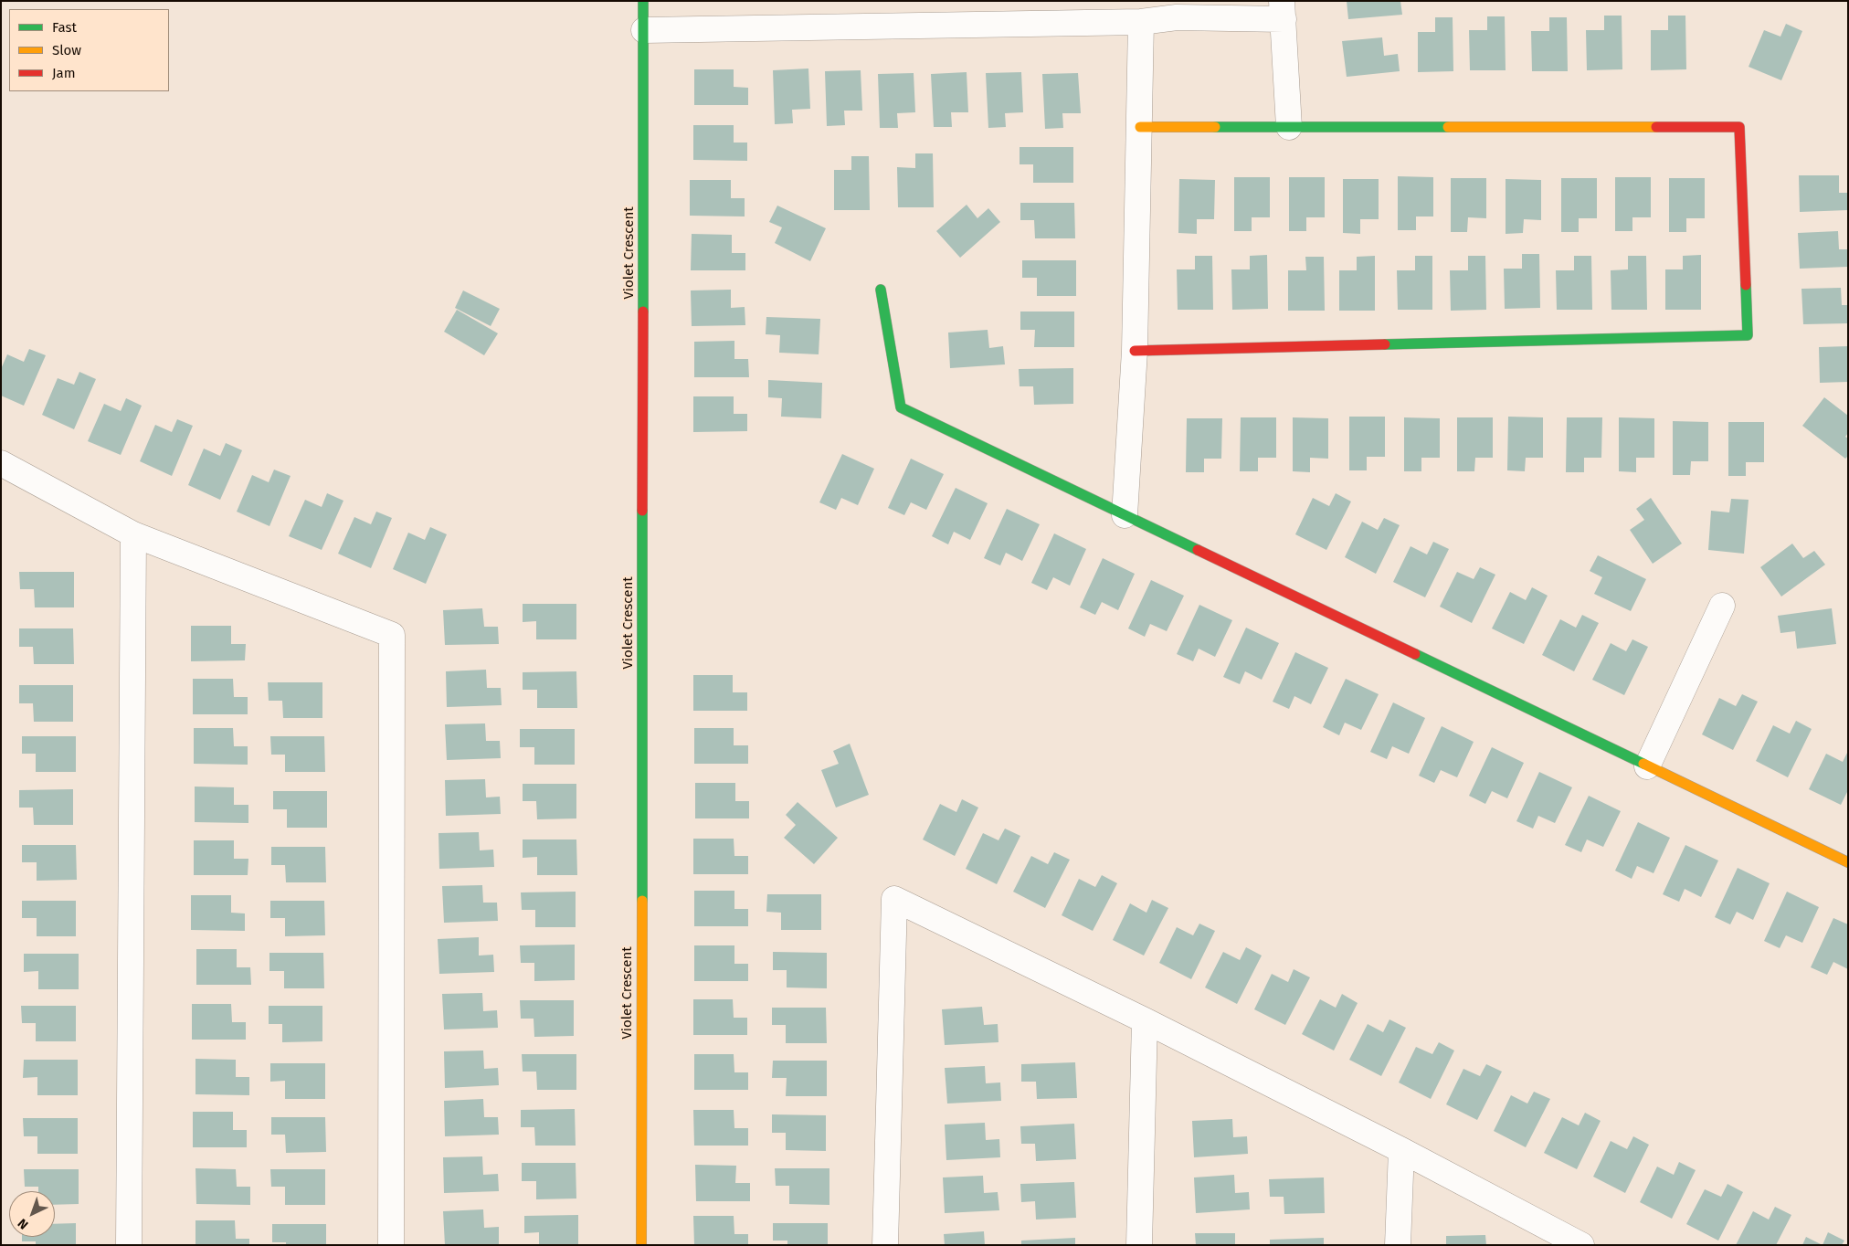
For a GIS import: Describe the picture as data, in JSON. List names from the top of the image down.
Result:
{
  "streets": {
    "street": ["Violet Crescent"]
  },
  "legend": ["Fast", "Slow", "Jam"],
  "north": "bottom left"
}
